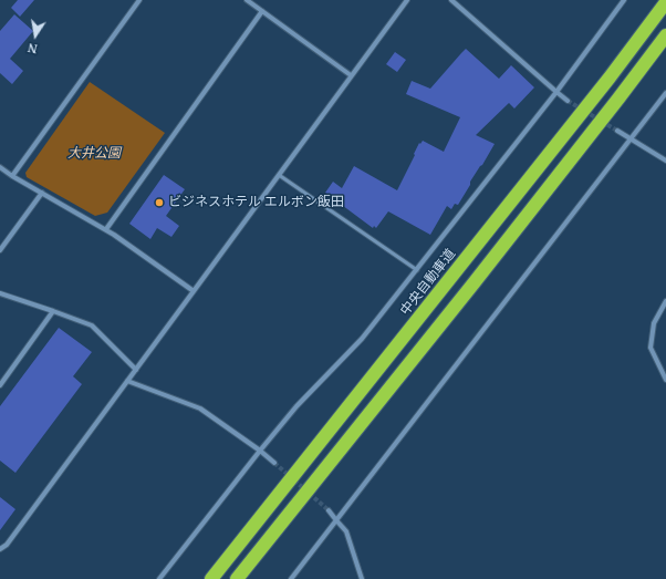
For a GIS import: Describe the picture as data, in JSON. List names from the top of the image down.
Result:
{
  "streets": {
    "highway": ["中央自動車道"]
  },
  "parks": ["大井公園"],
  "places": ["ビジネスホテル エルボン飯田"],
  "north": "bottom"
}
